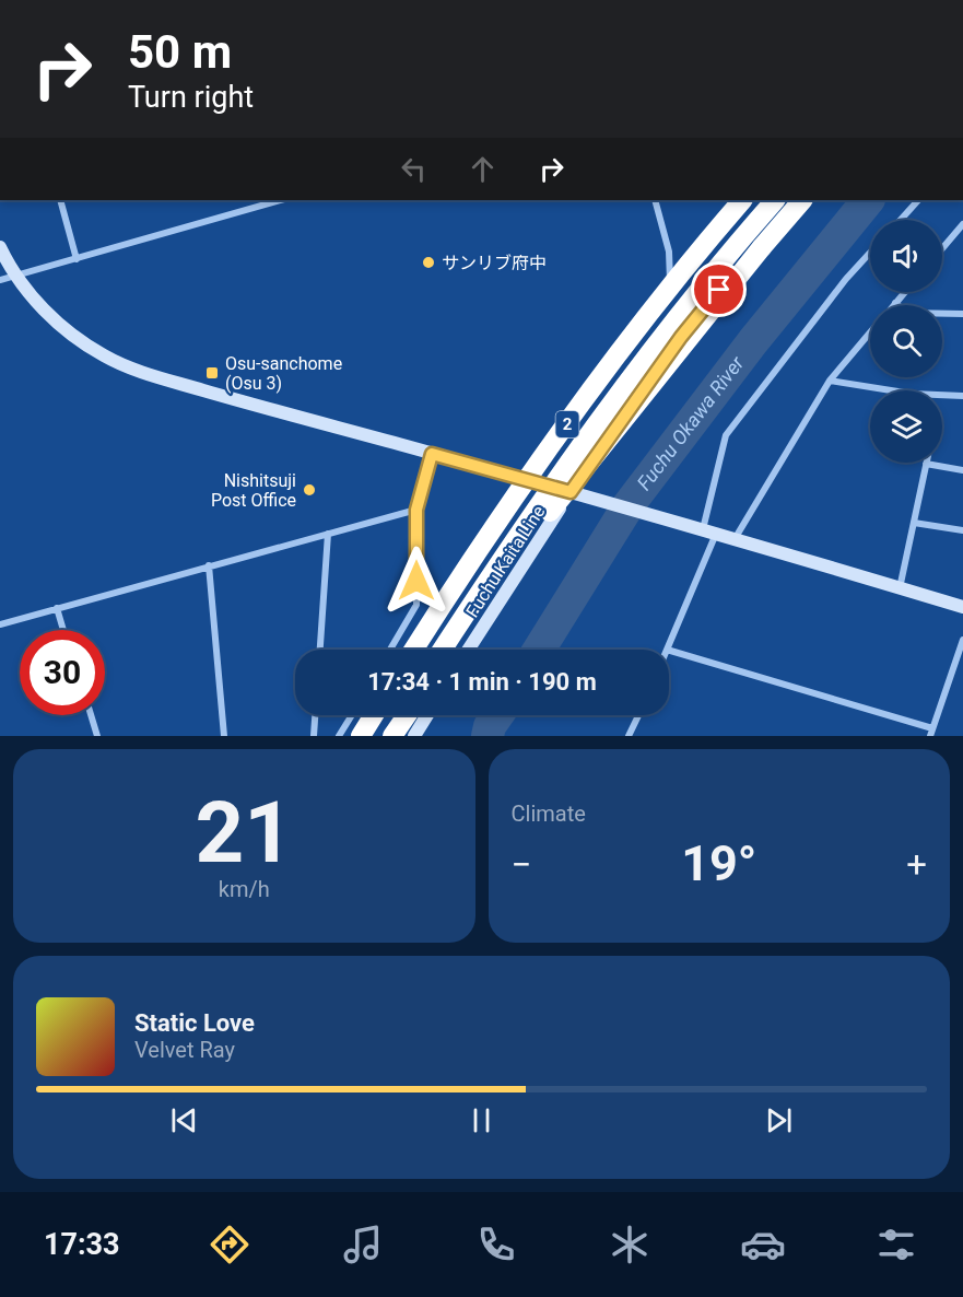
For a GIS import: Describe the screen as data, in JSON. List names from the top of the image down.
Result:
{
  "streets": {
    "highway": ["2"],
    "street": ["Fuchu Kaita Line"]
  },
  "water": ["Fuchu Okawa River"],
  "places": {
    "other": ["サンリブ府中", "Nishitsuji Post Office"],
    "transit": ["Osu-sanchome (Osu 3)"]
  },
  "page": {
    "turn": ["50 m", "Turn right"],
    "limit": "30",
    "trip": "17:34 · 1 min · 190 m",
    "tile": [
      ["21", "km/h"],
      "Climate"
    ],
    "heat": ["−", "19°", "+"],
    "song": ["Static Love", "Velvet Ray"],
    "tabs": "17:33"
  }
}
